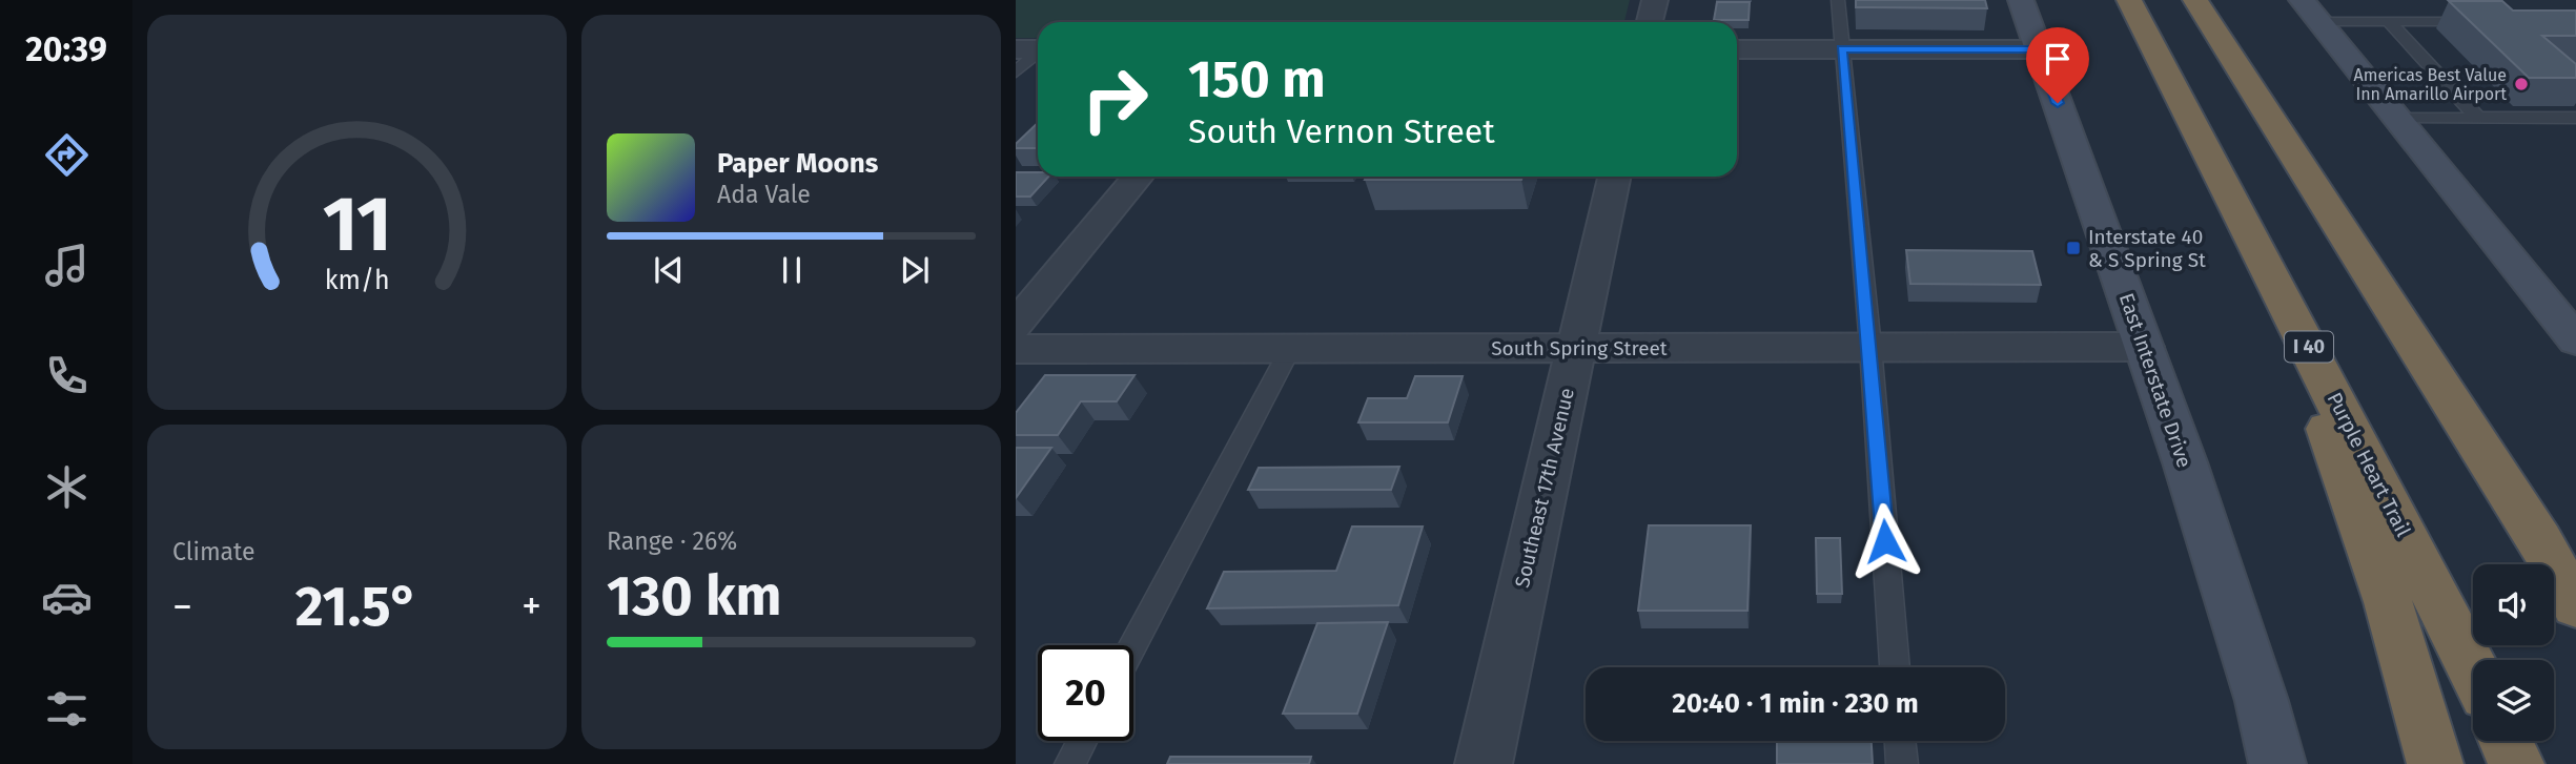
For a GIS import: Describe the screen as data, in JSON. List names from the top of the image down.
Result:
{
  "streets": {
    "highway": ["I 40", "Purple Heart Trail"],
    "main road": ["East Interstate Drive"],
    "street": ["South Spring Street", "Southeast 17th Avenue"]
  },
  "crossings": [
    ["South Spring Street", "East Interstate Drive"],
    ["South Spring Street", "Southeast 17th Avenue"]
  ],
  "places": {
    "other": ["Americas Best Value Inn Amarillo Airport"],
    "transit": ["Interstate 40 & S Spring St"]
  },
  "page": {
    "tabs": "20:39",
    "turn": ["150 m", "South Vernon Street"],
    "song": ["Paper Moons", "Ada Vale"],
    "tile": [
      "Climate",
      ["Range · 26%", "130 km"]
    ],
    "heat": ["−", "21.5°", "+"],
    "limit": "20",
    "trip": "20:40 · 1 min · 230 m",
    "gauge": ["11", "km/h"]
  }
}
